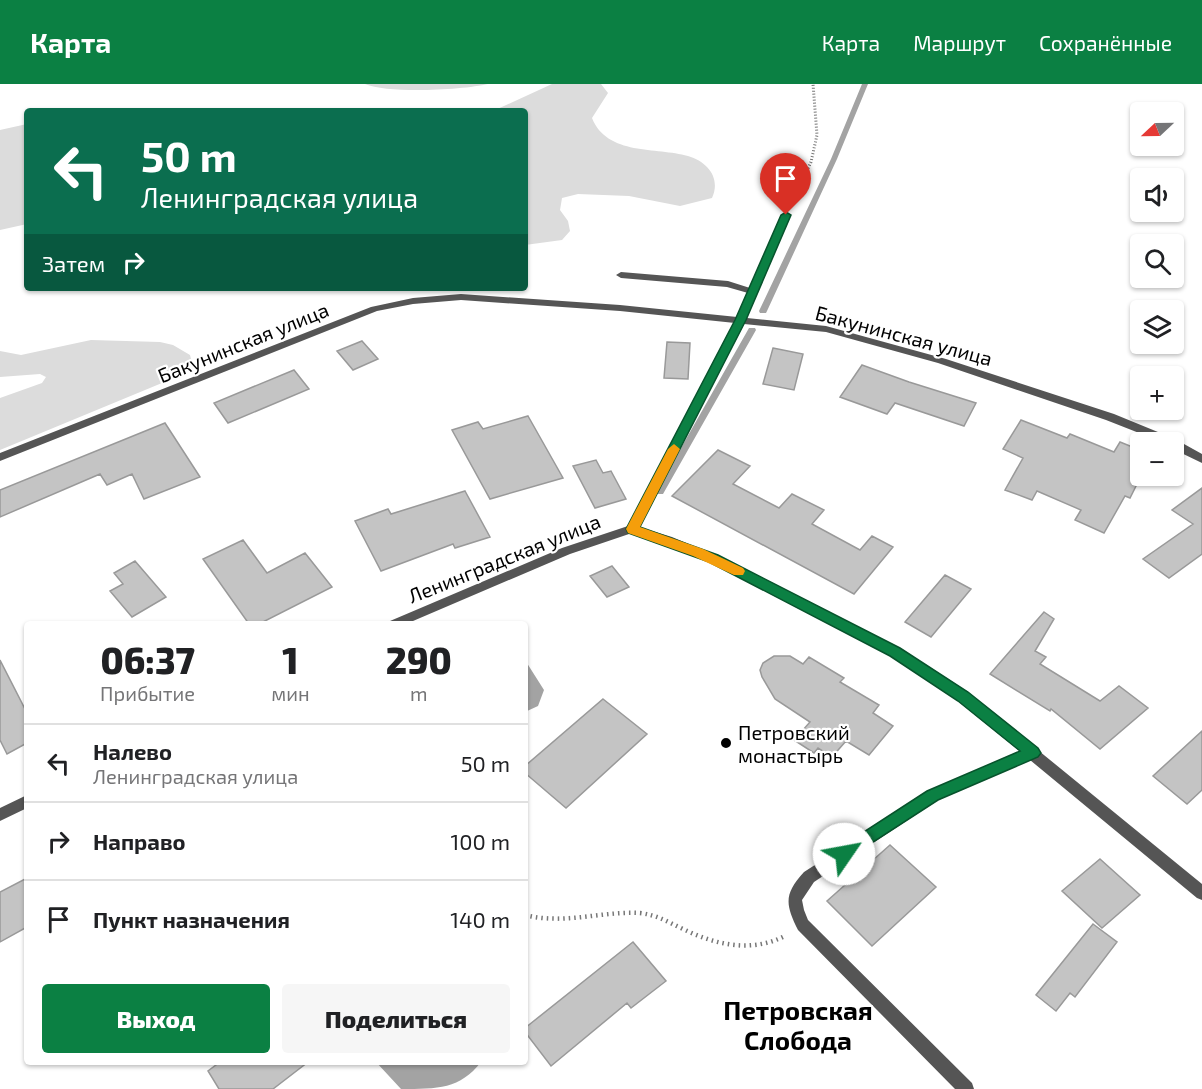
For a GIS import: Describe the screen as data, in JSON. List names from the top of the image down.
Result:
{
  "streets": {
    "street": ["Бакунинская улица", "Ленинградская улица"]
  },
  "districts": ["Петровская Слобода"],
  "places": ["Петровский монастырь"],
  "north": "left",
  "page": {
    "header": "Карта",
    "nav": ["Карта", "Маршрут", "Сохранённые"],
    "map_buttons": ["+", "−"],
    "turn": ["50 m", "Ленинградская улица"],
    "then": "Затем",
    "eta": [
      "06:37",
      "Прибытие",
      "1",
      "мин",
      "290",
      "m"
    ],
    "list": [
      {
        "name": "Налево",
        "note": "Ленинградская улица",
        "value": "50 m"
      },
      {
        "name": "Направо",
        "value": "100 m"
      },
      {
        "name": "Пункт назначения",
        "value": "140 m"
      }
    ],
    "buttons": ["Выход", "Поделиться"]
  }
}
